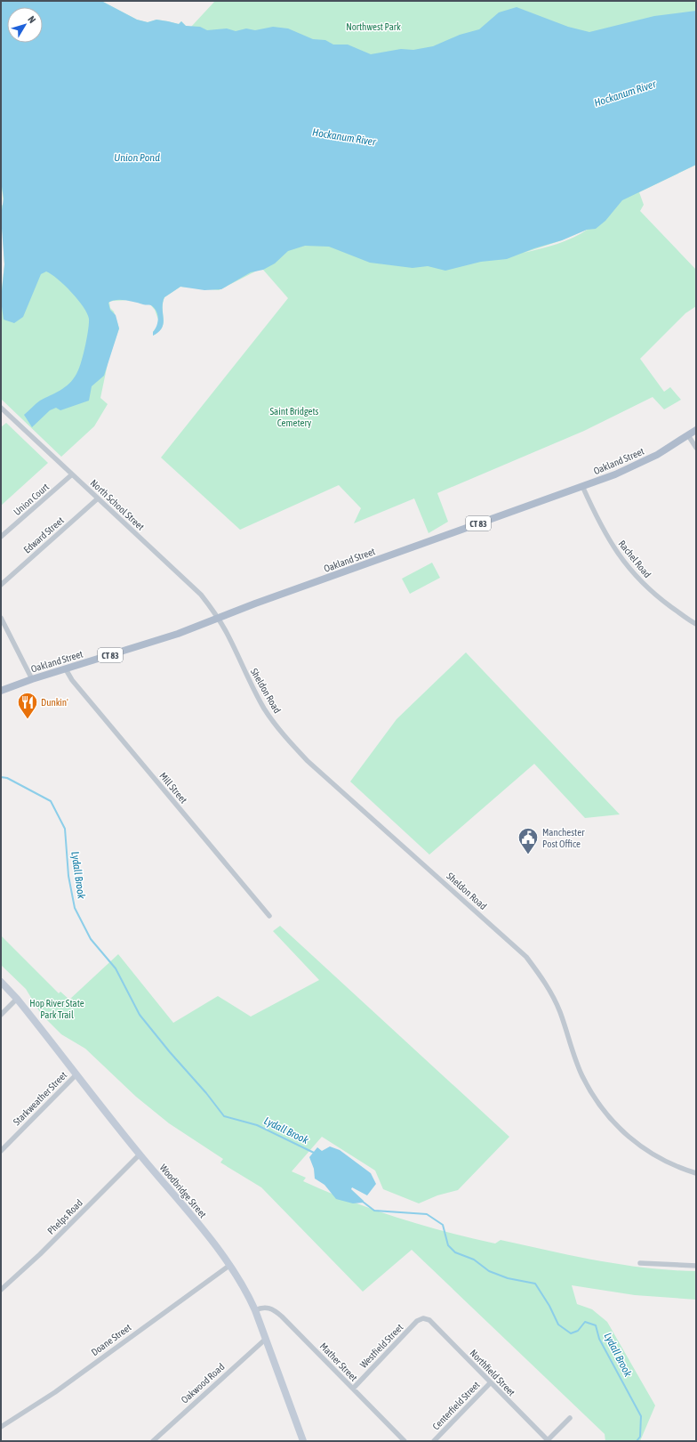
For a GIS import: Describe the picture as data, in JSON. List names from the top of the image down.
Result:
{
  "streets": {
    "main road": ["Oakland Street", "CT 83", "Woodbridge Street"],
    "street": [
      "Union Court",
      "North School Street",
      "Edward Street",
      "Rachel Road",
      "Sheldon Road",
      "Mill Street",
      "Starkweather Street",
      "Phelps Road",
      "Doane Street",
      "Westfield Street",
      "Mather Street",
      "Northfield Street",
      "Oakwood Road",
      "Centerfield Street"
    ]
  },
  "crossings": [
    ["Oakland Street", "North School Street"],
    ["Oakland Street", "Rachel Road"],
    ["Oakland Street", "Sheldon Road"],
    ["Oakland Street", "Mill Street"],
    ["Union Court", "North School Street"],
    ["North School Street", "Edward Street"],
    ["North School Street", "Sheldon Road"],
    ["Starkweather Street", "Woodbridge Street"],
    ["Woodbridge Street", "Phelps Road"],
    ["Woodbridge Street", "Doane Street"],
    ["Woodbridge Street", "Mather Street"],
    ["Woodbridge Street", "Oakwood Road"],
    ["Westfield Street", "Mather Street"],
    ["Westfield Street", "Northfield Street"],
    ["Northfield Street", "Centerfield Street"]
  ],
  "water": ["Hockanum River", "Union Pond", "Lydall Brook"],
  "parks": ["Northwest Park", "Saint Bridgets Cemetery", "Hop River State Park Trail"],
  "places": {
    "restaurant": ["Dunkin'"],
    "public building": ["Manchester Post Office"]
  },
  "north": "top right"
}
